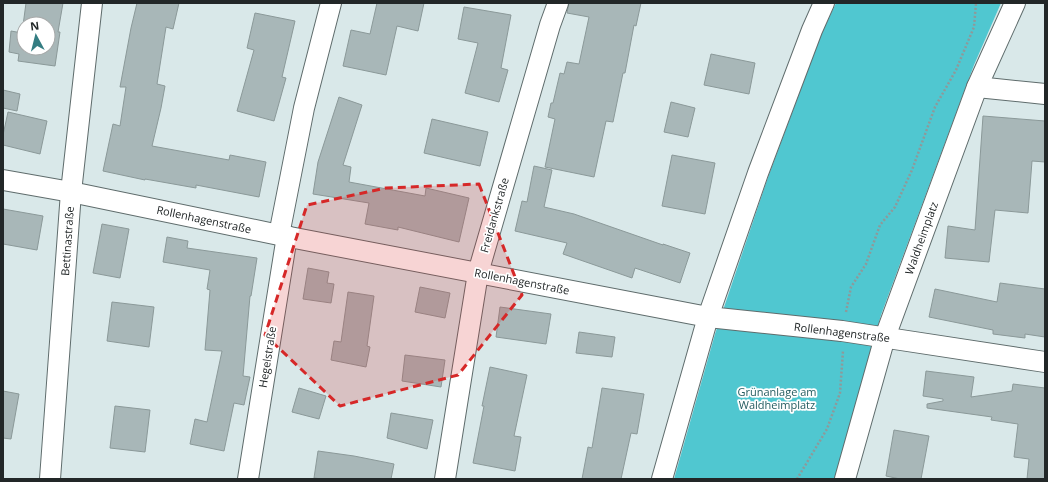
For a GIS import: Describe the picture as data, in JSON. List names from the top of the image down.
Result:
{
  "streets": {
    "street": [
      "Freidankstraße",
      "Rollenhagenstraße",
      "Waldheimplatz",
      "Bettinastraße",
      "Hegelstraße"
    ]
  },
  "crossings": [
    ["Freidankstraße", "Rollenhagenstraße"],
    ["Rollenhagenstraße", "Waldheimplatz"],
    ["Rollenhagenstraße", "Bettinastraße"],
    ["Rollenhagenstraße", "Hegelstraße"]
  ],
  "parks": ["Grünanlage am Waldheimplatz"],
  "north": "top"
}
